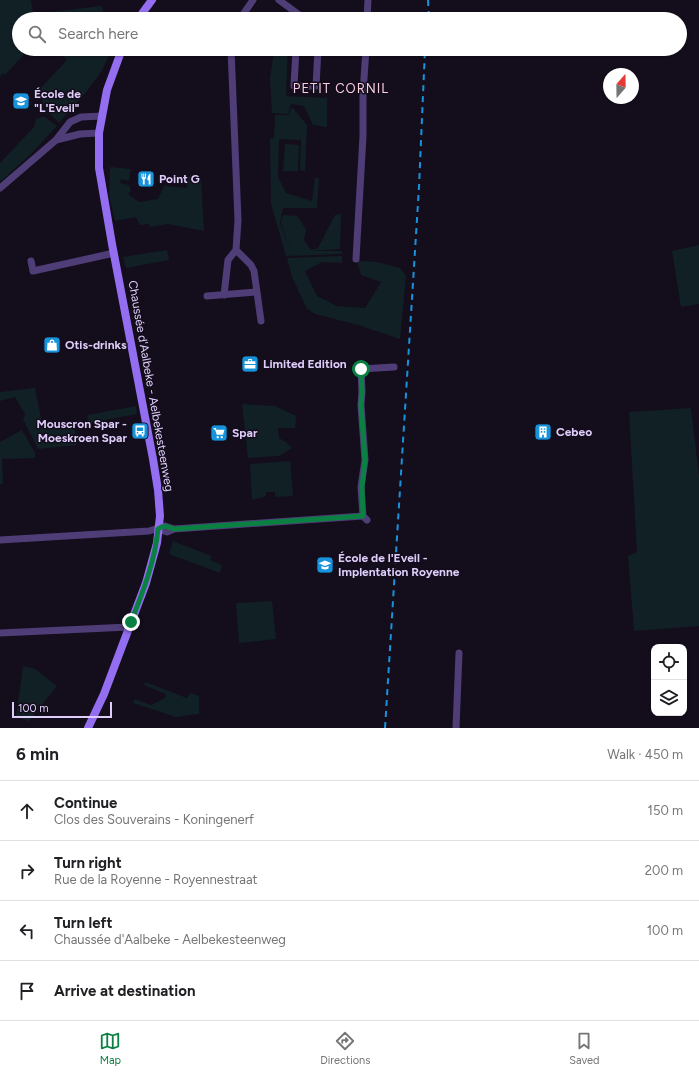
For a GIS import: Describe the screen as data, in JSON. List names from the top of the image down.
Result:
{
  "streets": {
    "main road": ["Chaussée d'Aalbeke - Aelbekesteenweg"]
  },
  "districts": ["PETIT CORNIL"],
  "places": {
    "school or university": ["École de \"L'Eveil\"", "École de l'Eveil - Implentation Royenne"],
    "restaurant": ["Point G"],
    "shop": ["Otis-drinks"],
    "office": ["Limited Edition"],
    "bus stop": ["Mouscron Spar - Moeskroen Spar"],
    "building": ["Cebeo"],
    "supermarket": ["Spar"]
  },
  "scale_bar": "100 m",
  "north": "top",
  "page": {
    "search": "Search here",
    "scale": "100 m",
    "heading": ["6 min", "Walk · 450 m"],
    "list": [
      ["Continue", "Clos des Souverains - Koningenerf", "150 m"],
      ["Turn right", "Rue de la Royenne - Royennestraat", "200 m"],
      ["Turn left", "Chaussée d'Aalbeke - Aelbekesteenweg", "100 m"],
      "Arrive at destination"
    ],
    "nav": ["Map", "Directions", "Saved"]
  }
}
